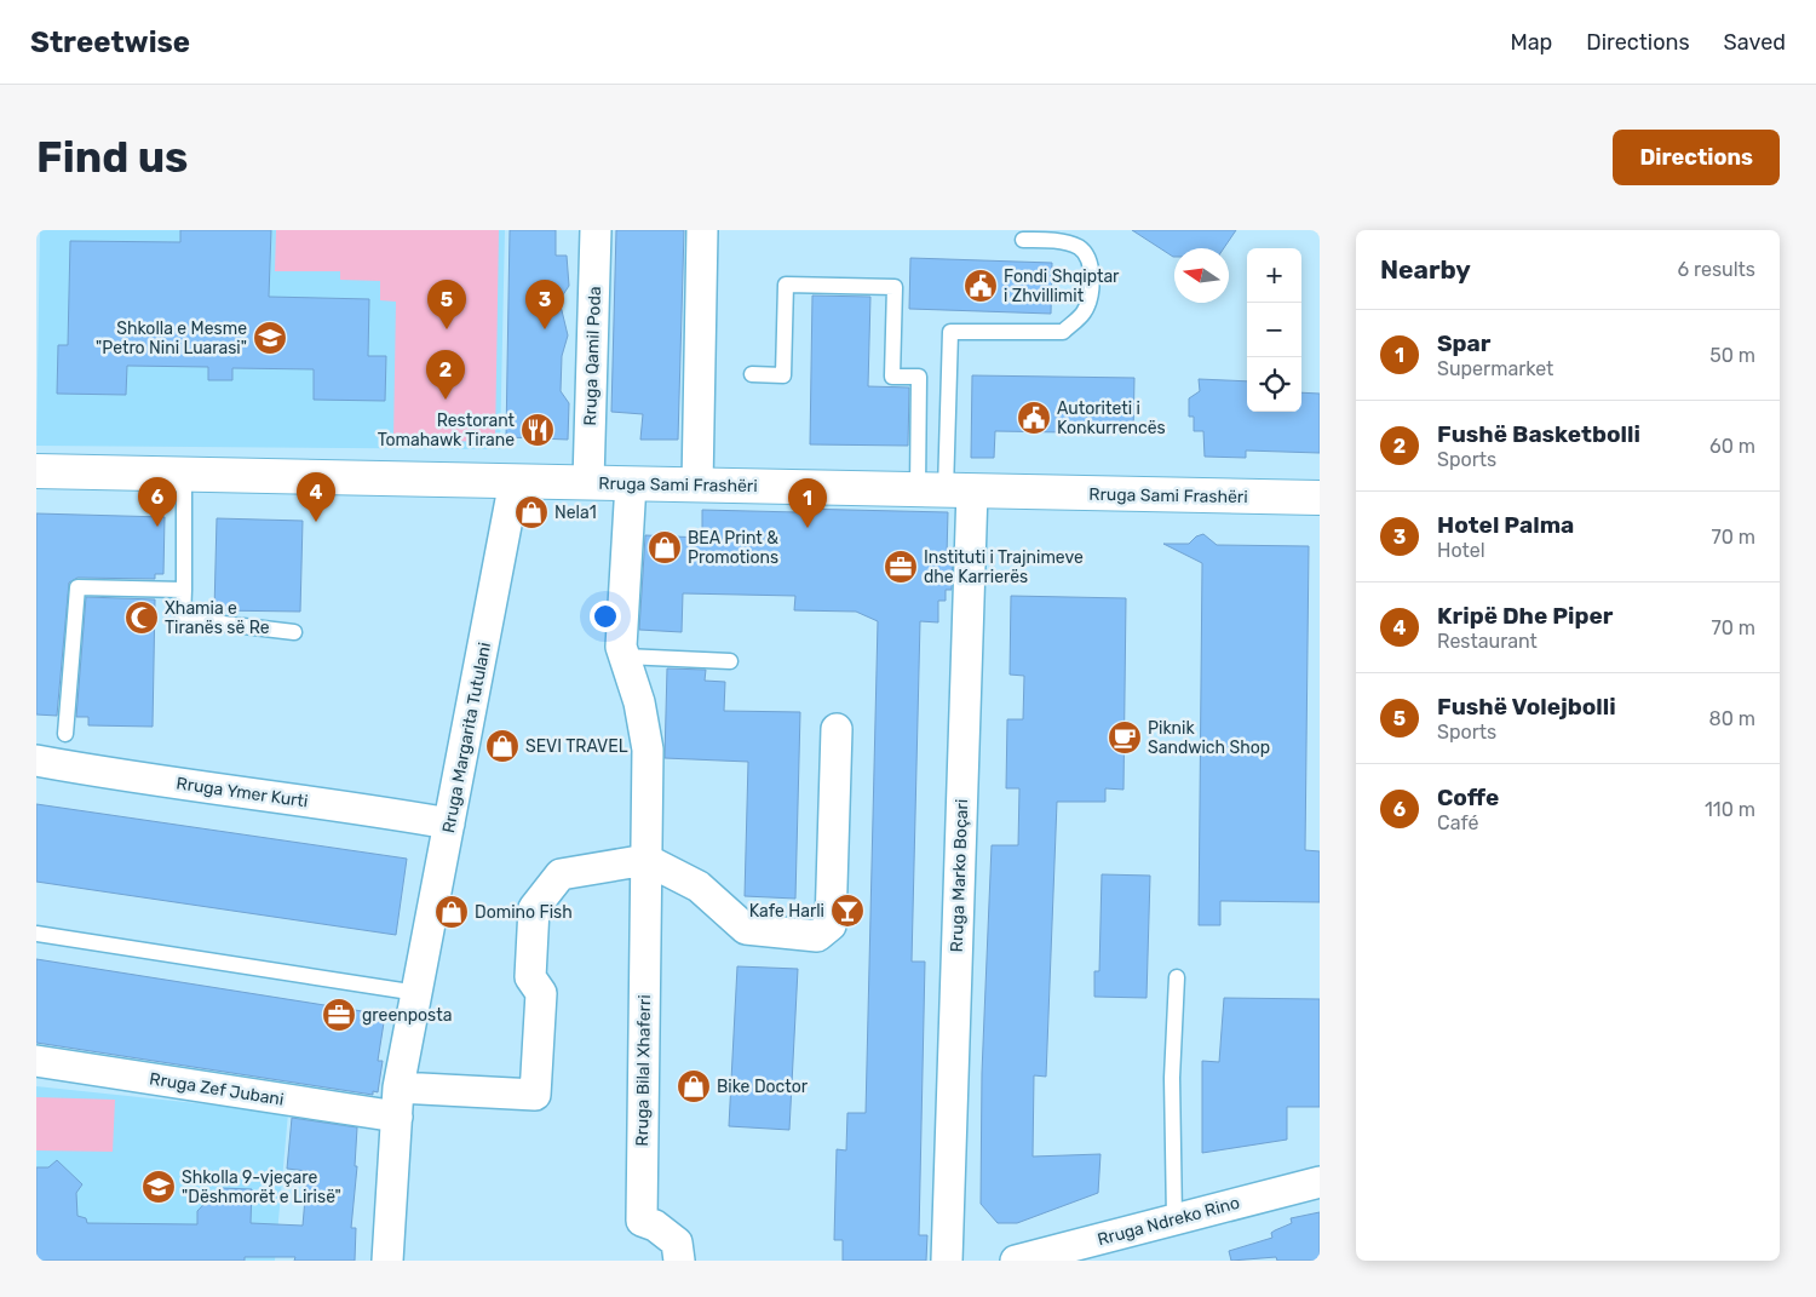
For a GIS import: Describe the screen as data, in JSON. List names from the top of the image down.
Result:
{
  "streets": {
    "main road": ["Rruga Sami Frashëri"],
    "street": [
      "Rruga Qamil Poda",
      "Rruga Margarita Tutulani",
      "Rruga Ymer Kurti",
      "Rruga Marko Boçari",
      "Rruga Bilal Xhaferri",
      "Rruga Zef Jubani",
      "Rruga Ndreko Rino"
    ]
  },
  "crossings": [
    ["Rruga Qamil Poda", "Rruga Sami Frashëri"],
    ["Rruga Sami Frashëri", "Rruga Margarita Tutulani"],
    ["Rruga Sami Frashëri", "Rruga Marko Boçari"],
    ["Rruga Sami Frashëri", "Rruga Bilal Xhaferri"],
    ["Rruga Margarita Tutulani", "Rruga Ymer Kurti"],
    ["Rruga Margarita Tutulani", "Rruga Zef Jubani"]
  ],
  "places": {
    "public building": ["Fondi Shqiptar i Zhvillimit", "Autoriteti i Konkurrencës"],
    "school or university": ["Shkolla e Mesme \"Petro Nini Luarasi\"", "Shkolla 9-vjeçare \"Dëshmorët e Lirisë\""],
    "restaurant": ["Restorant Tomahawk Tirane"],
    "shop": [
      "Nela1",
      "BEA Print & Promotions",
      "SEVI TRAVEL",
      "Domino Fish",
      "Bike Doctor"
    ],
    "office": ["Instituti i Trajnimeve dhe Karrierës", "greenposta"],
    "mosque": ["Xhamia e Tiranës së Re"],
    "cafe": ["Piknik Sandwich Shop"],
    "bar": ["Kafe Harli"]
  },
  "north": "left",
  "page": {
    "header": "Streetwise",
    "nav": ["Map", "Directions", "Saved"],
    "buttons": "Directions",
    "title": "Find us",
    "heading": ["Nearby", "6 results"],
    "map_buttons": ["+", "−"],
    "pins": [
      "3",
      "5",
      "2",
      "4",
      "6",
      "1"
    ],
    "list": [
      {
        "mark": "1",
        "name": "Spar",
        "note": "Supermarket",
        "value": "50 m"
      },
      {
        "mark": "2",
        "name": "Fushë Basketbolli",
        "note": "Sports",
        "value": "60 m"
      },
      {
        "mark": "3",
        "name": "Hotel Palma",
        "note": "Hotel",
        "value": "70 m"
      },
      {
        "mark": "4",
        "name": "Kripë Dhe Piper",
        "note": "Restaurant",
        "value": "70 m"
      },
      {
        "mark": "5",
        "name": "Fushë Volejbolli",
        "note": "Sports",
        "value": "80 m"
      },
      {
        "mark": "6",
        "name": "Coffe",
        "note": "Café",
        "value": "110 m"
      }
    ]
  }
}
